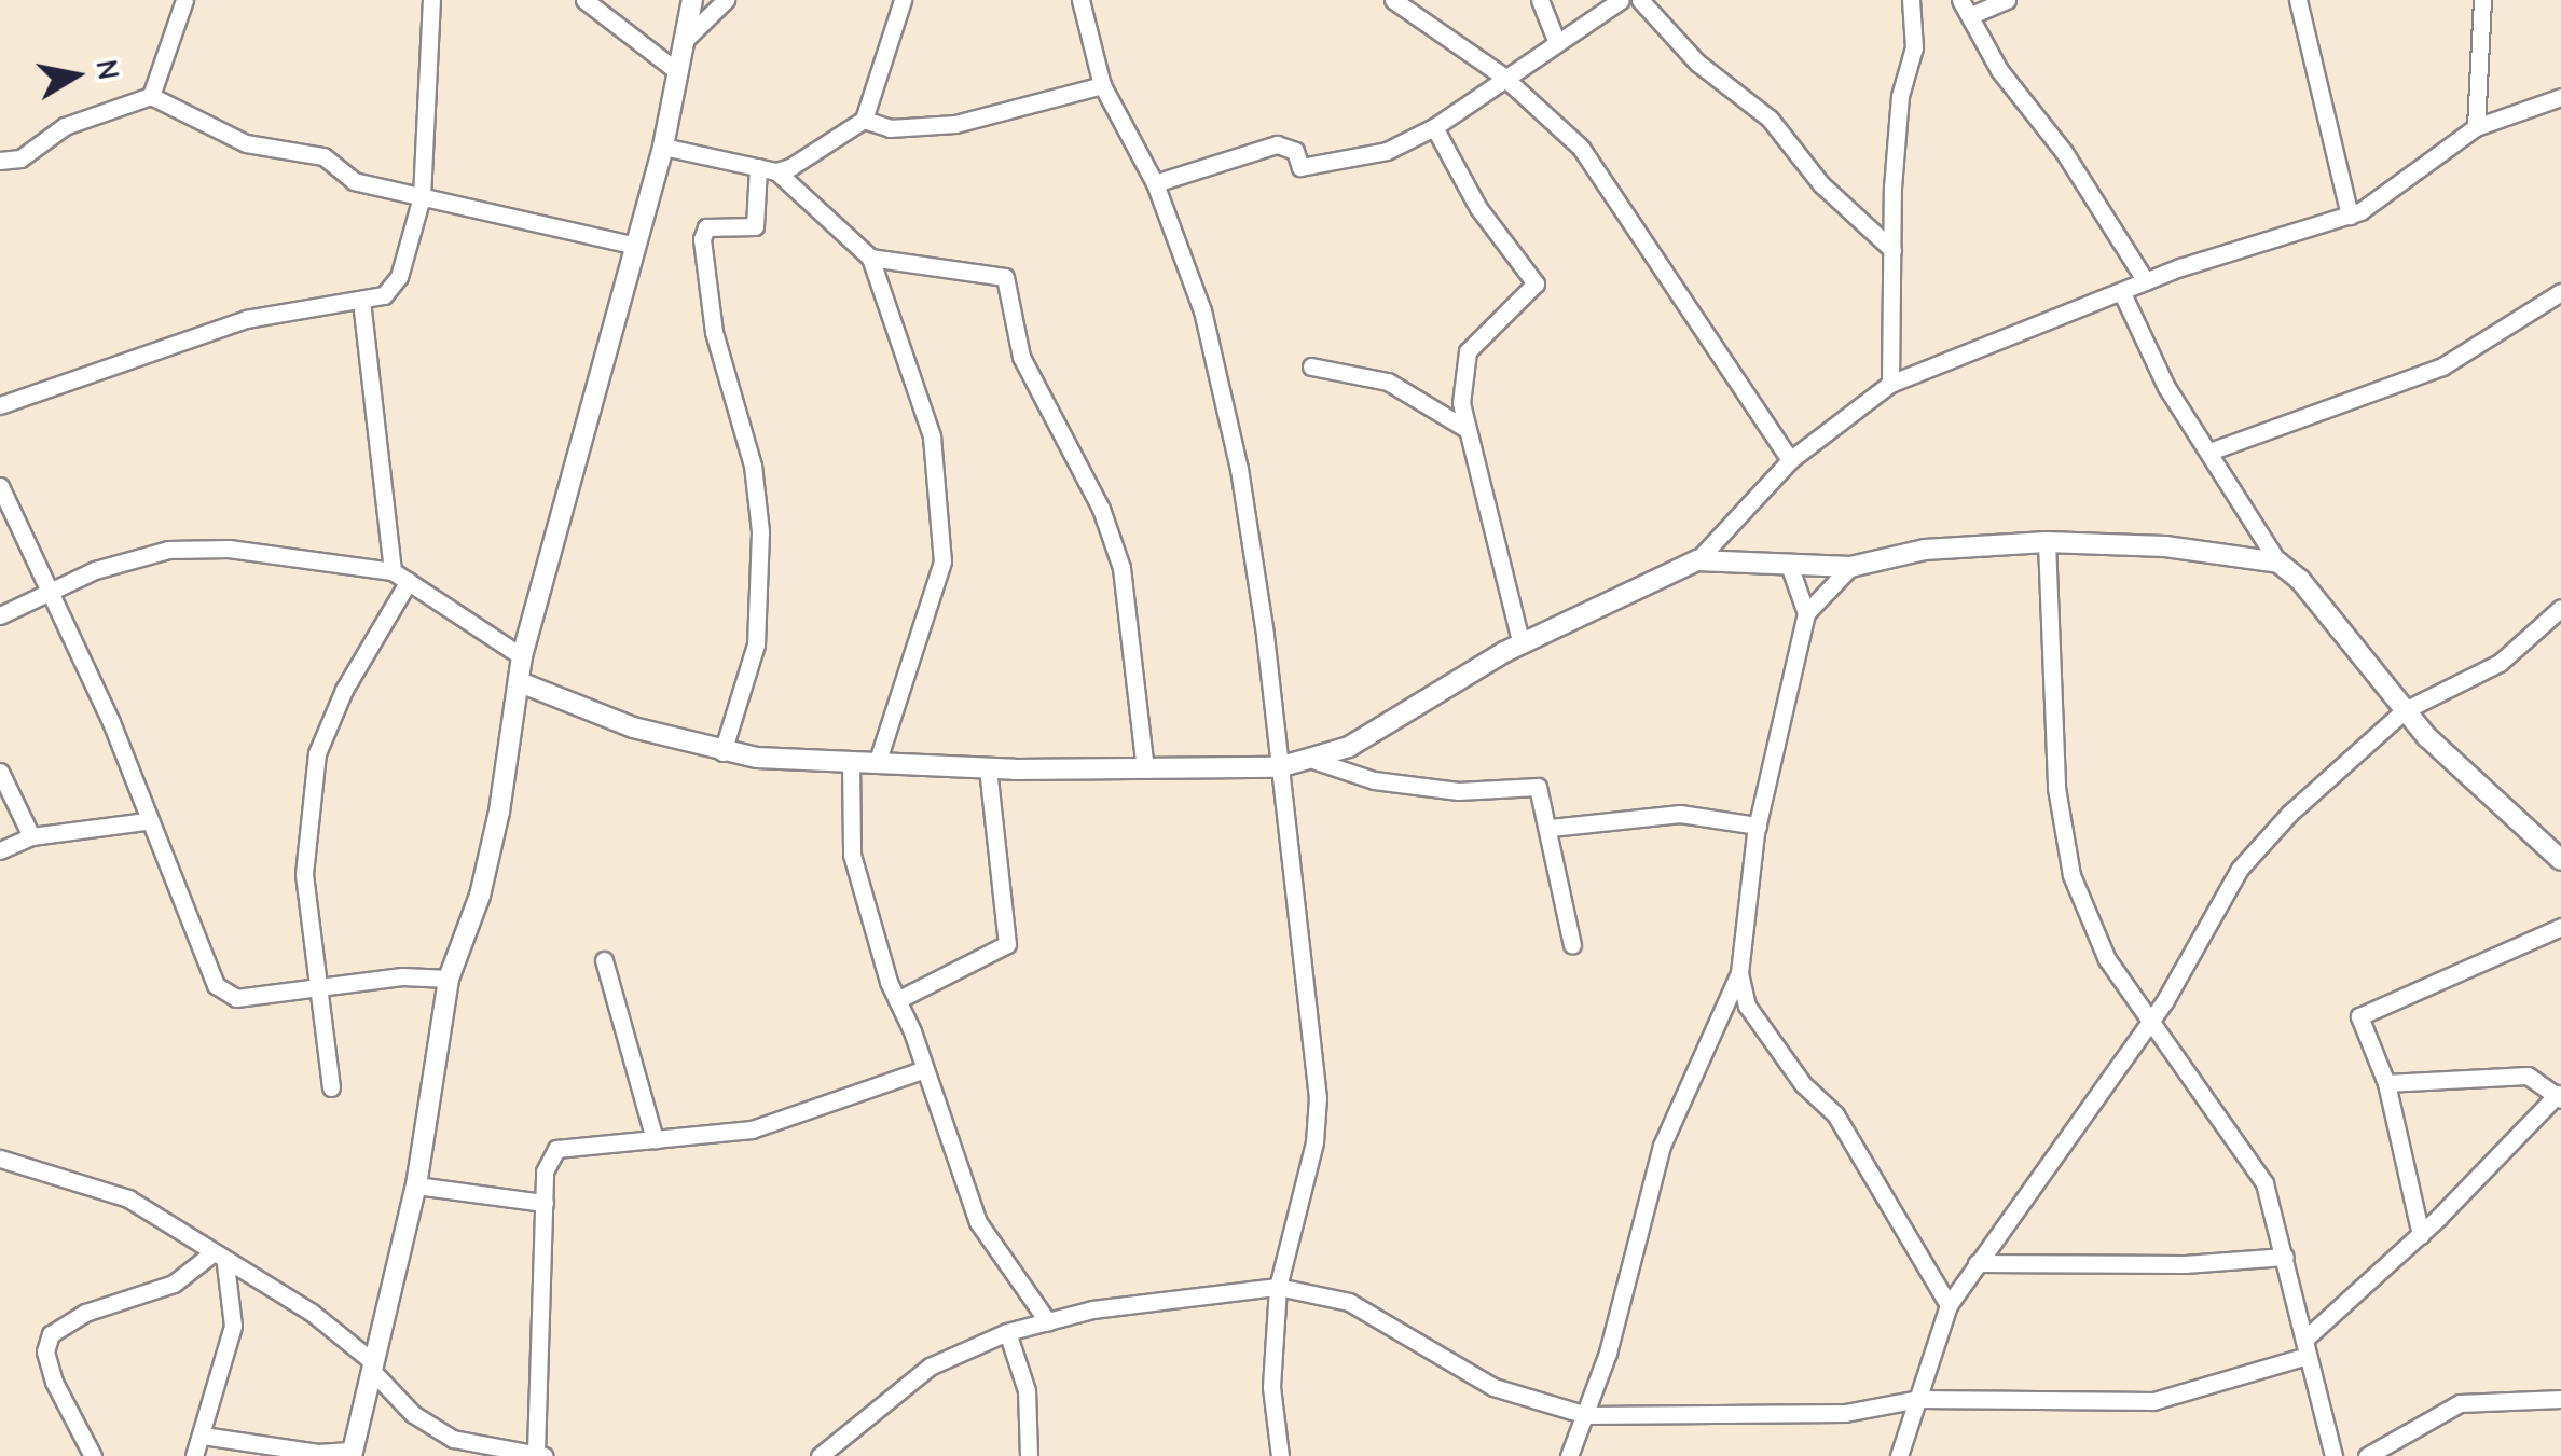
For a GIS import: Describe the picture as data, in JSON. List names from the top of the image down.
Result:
{
  "north": "right"
}
